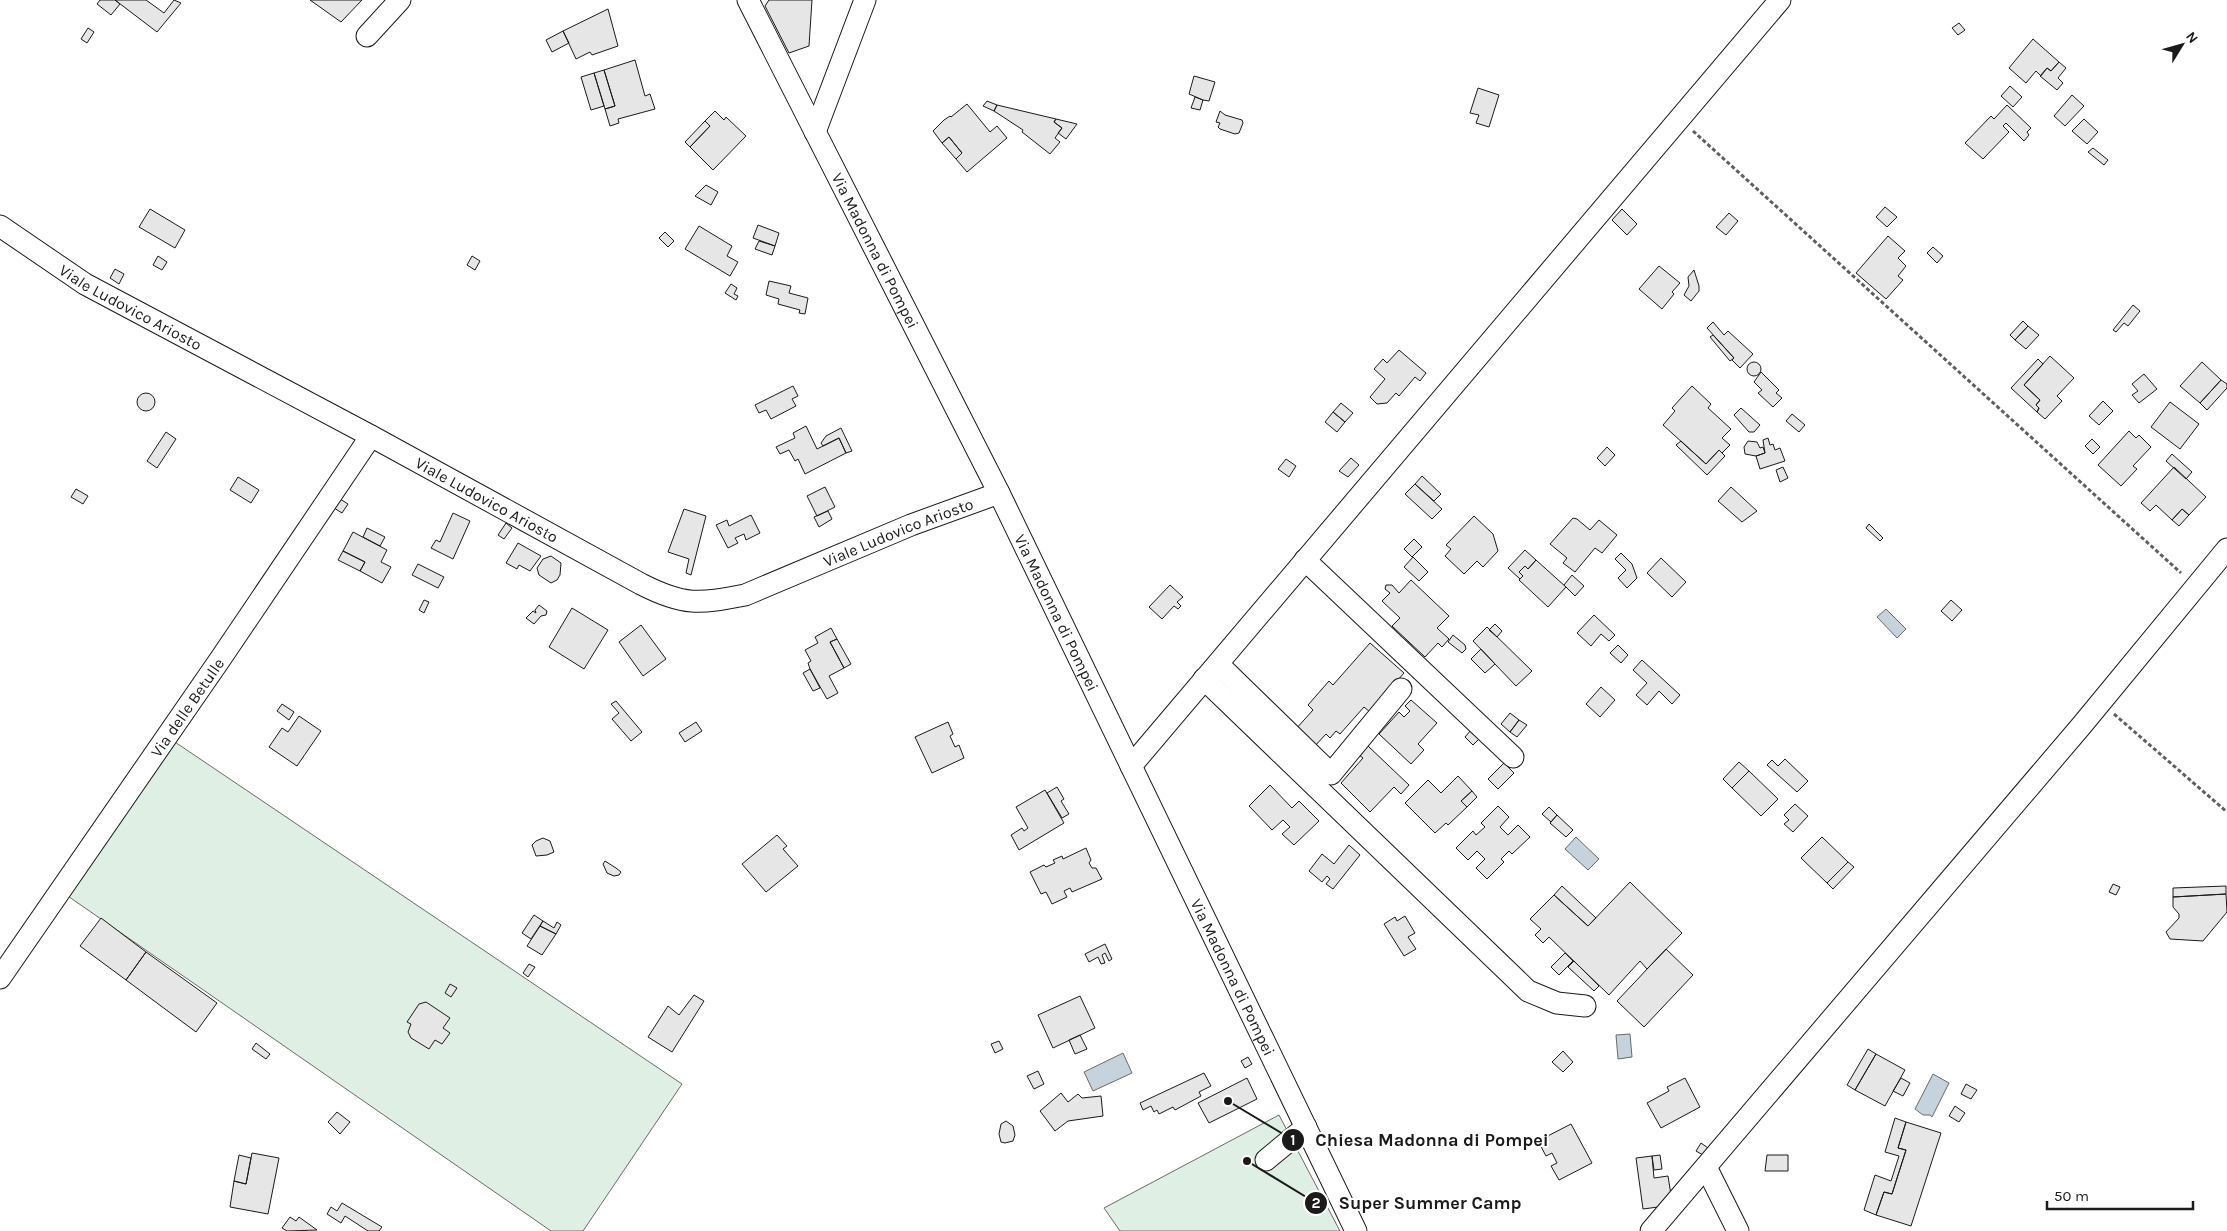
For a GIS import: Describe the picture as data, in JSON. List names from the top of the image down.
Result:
{
  "streets": {
    "street": ["Via Madonna di Pompei", "Viale Ludovico Ariosto", "Via delle Betulle"]
  },
  "crossings": [
    ["Via Madonna di Pompei", "Viale Ludovico Ariosto"],
    ["Viale Ludovico Ariosto", "Via delle Betulle"]
  ],
  "places": ["Chiesa Madonna di Pompei", "Super Summer Camp"],
  "scale_bar": "50 m",
  "north": "top right"
}
